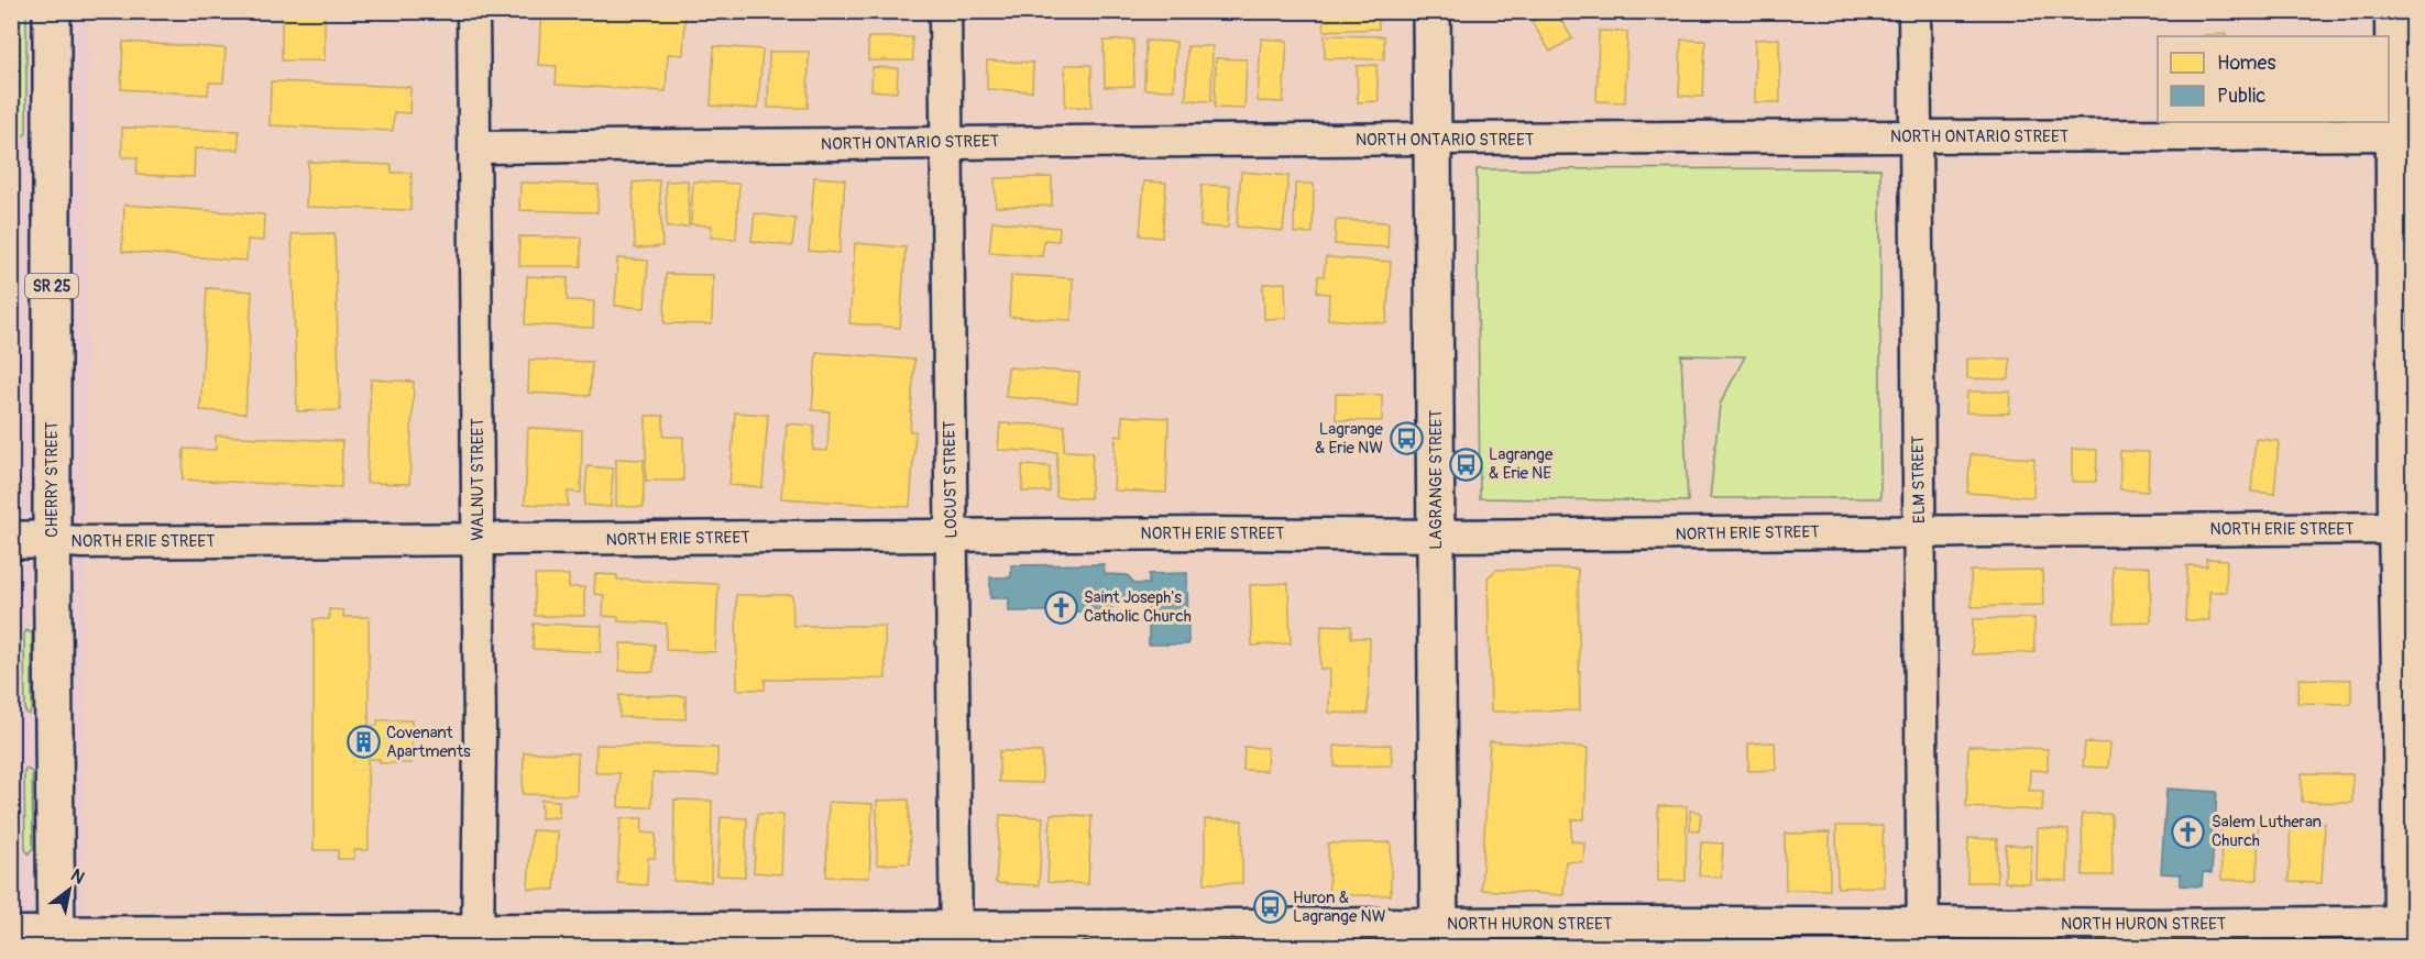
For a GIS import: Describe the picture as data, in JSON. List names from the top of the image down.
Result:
{
  "streets": {
    "main road": [
      "SR 25",
      "CHERRY STREET",
      "LAGRANGE STREET",
      "NORTH ERIE STREET"
    ],
    "street": [
      "NORTH ONTARIO STREET",
      "WALNUT STREET",
      "LOCUST STREET",
      "ELM STREET",
      "NORTH HURON STREET"
    ]
  },
  "crossings": [
    ["NORTH ONTARIO STREET", "WALNUT STREET"],
    ["NORTH ONTARIO STREET", "LOCUST STREET"],
    ["NORTH ONTARIO STREET", "LAGRANGE STREET"],
    ["NORTH ONTARIO STREET", "ELM STREET"],
    ["CHERRY STREET", "NORTH ERIE STREET"],
    ["CHERRY STREET", "NORTH HURON STREET"],
    ["WALNUT STREET", "NORTH ERIE STREET"],
    ["WALNUT STREET", "NORTH HURON STREET"],
    ["LOCUST STREET", "NORTH ERIE STREET"],
    ["LOCUST STREET", "NORTH HURON STREET"],
    ["LAGRANGE STREET", "NORTH ERIE STREET"],
    ["LAGRANGE STREET", "NORTH HURON STREET"],
    ["ELM STREET", "NORTH ERIE STREET"],
    ["ELM STREET", "NORTH HURON STREET"]
  ],
  "places": {
    "bus stop": ["Lagrange & Erie NW", "Lagrange & Erie NE", "Huron & Lagrange NW"],
    "church": ["Saint Joseph's Catholic Church", "Salem Lutheran Church"],
    "building": ["Covenant Apartments"]
  },
  "legend": ["Homes", "Public"],
  "north": "top right"
}
